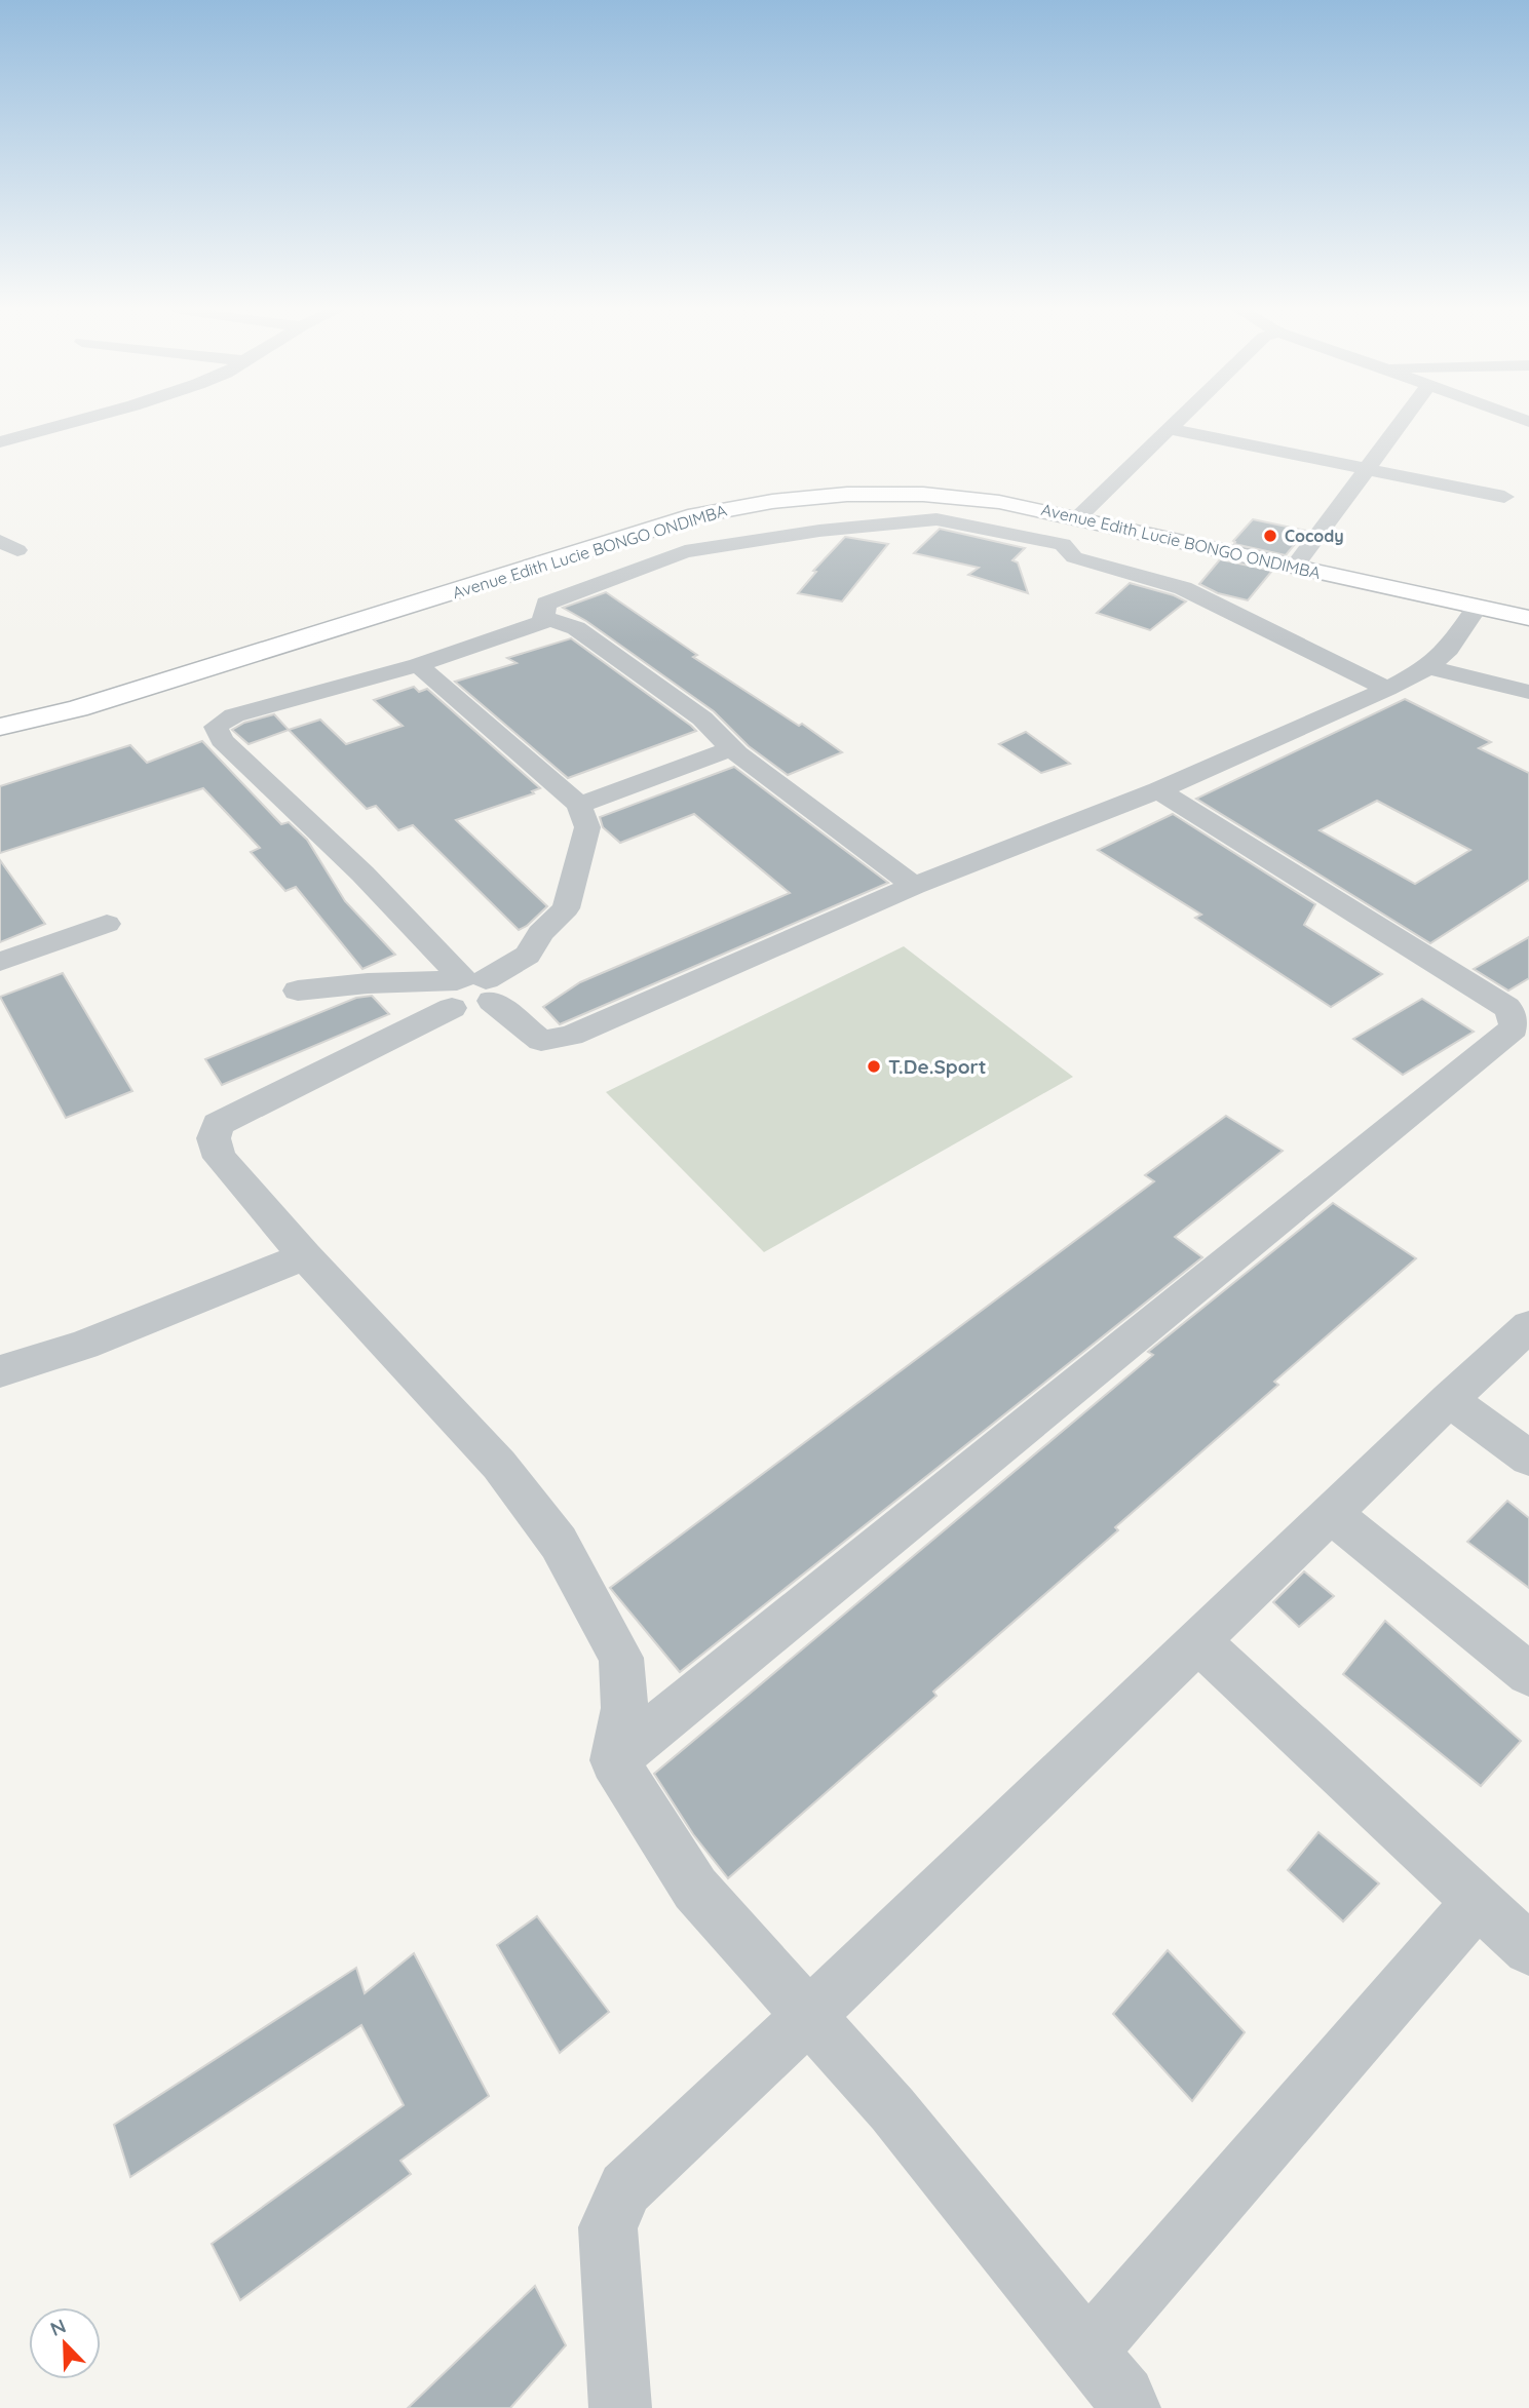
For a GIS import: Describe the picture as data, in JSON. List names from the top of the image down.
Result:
{
  "streets": {
    "main road": ["Avenue Edith Lucie BONGO ONDIMBA"]
  },
  "places": ["Cocody", "T.De.Sport"],
  "north": "top left"
}
